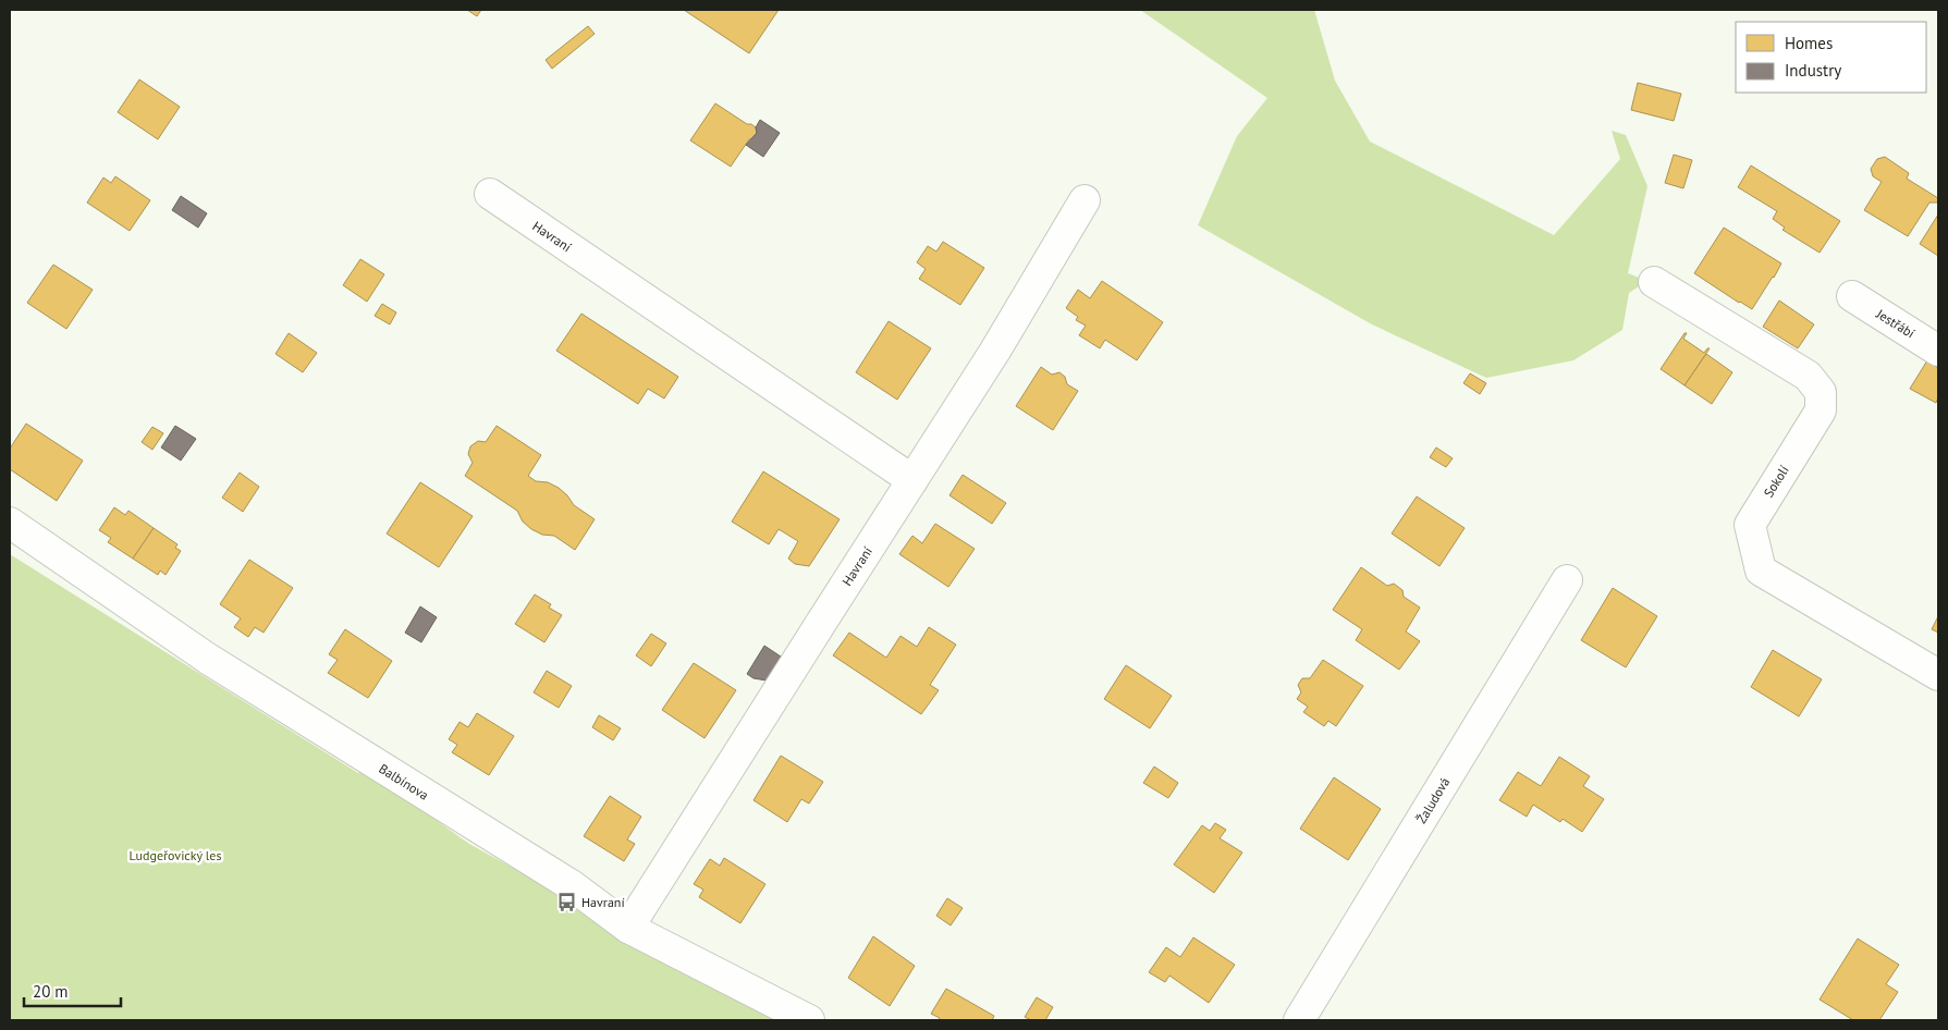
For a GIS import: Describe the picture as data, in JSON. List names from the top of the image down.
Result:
{
  "streets": {
    "street": [
      "Havraní",
      "Jestřábí",
      "Sokolí",
      "Balbínova",
      "Žaludová"
    ]
  },
  "crossings": [
    ["Havraní", "Balbínova"]
  ],
  "parks": ["Ludgeřovický les"],
  "places": {
    "bus stop": ["Havraní"]
  },
  "legend": ["Homes", "Industry"],
  "scale_bar": "20 m"
}
